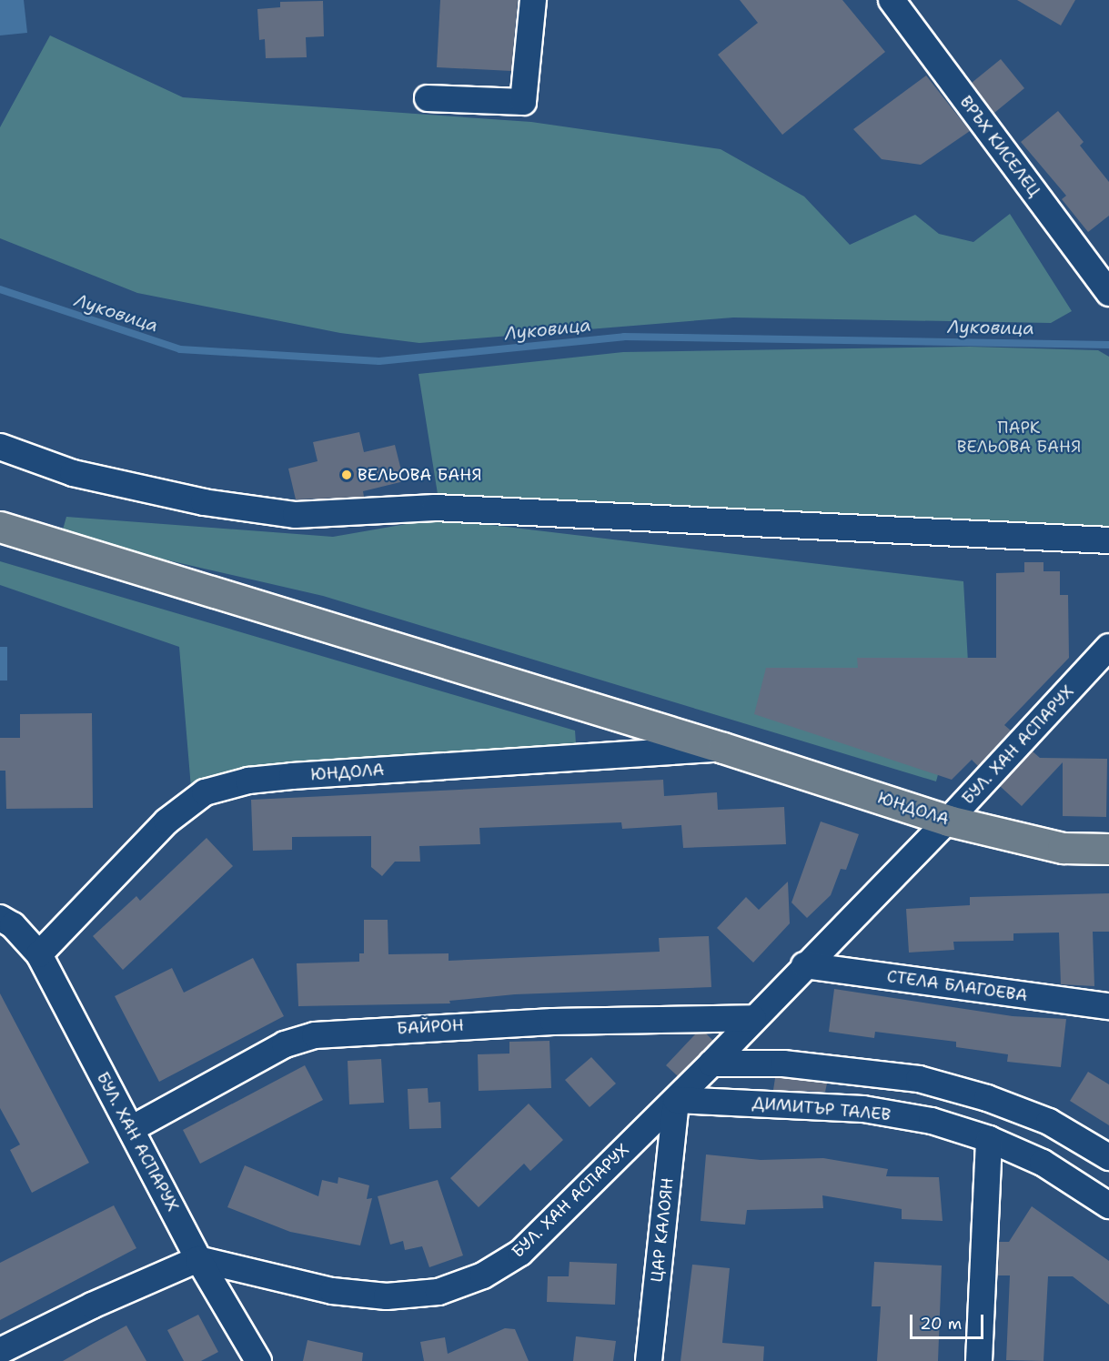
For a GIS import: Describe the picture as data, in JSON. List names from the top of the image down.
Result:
{
  "streets": {
    "main road": ["ЮНДОЛА"],
    "street": [
      "ВРЪХ КИСЕЛЕЦ",
      "БУЛ. ХАН АСПАРУХ",
      "СТЕЛА БЛАГОЕВА",
      "БАЙРОН",
      "ДИМИТЪР ТАЛЕВ",
      "ЦАР КАЛОЯН"
    ]
  },
  "crossings": [
    ["БУЛ. ХАН АСПАРУХ", "ЮНДОЛА"],
    ["БУЛ. ХАН АСПАРУХ", "СТЕЛА БЛАГОЕВА"],
    ["БУЛ. ХАН АСПАРУХ", "БАЙРОН"],
    ["БУЛ. ХАН АСПАРУХ", "ДИМИТЪР ТАЛЕВ"],
    ["БУЛ. ХАН АСПАРУХ", "ЦАР КАЛОЯН"],
    ["ДИМИТЪР ТАЛЕВ", "ЦАР КАЛОЯН"]
  ],
  "water": ["Луковица"],
  "parks": ["ПАРК ВЕЛЬОВА БАНЯ"],
  "places": ["ВЕЛЬОВА БАНЯ"],
  "scale_bar": "20 m"
}
